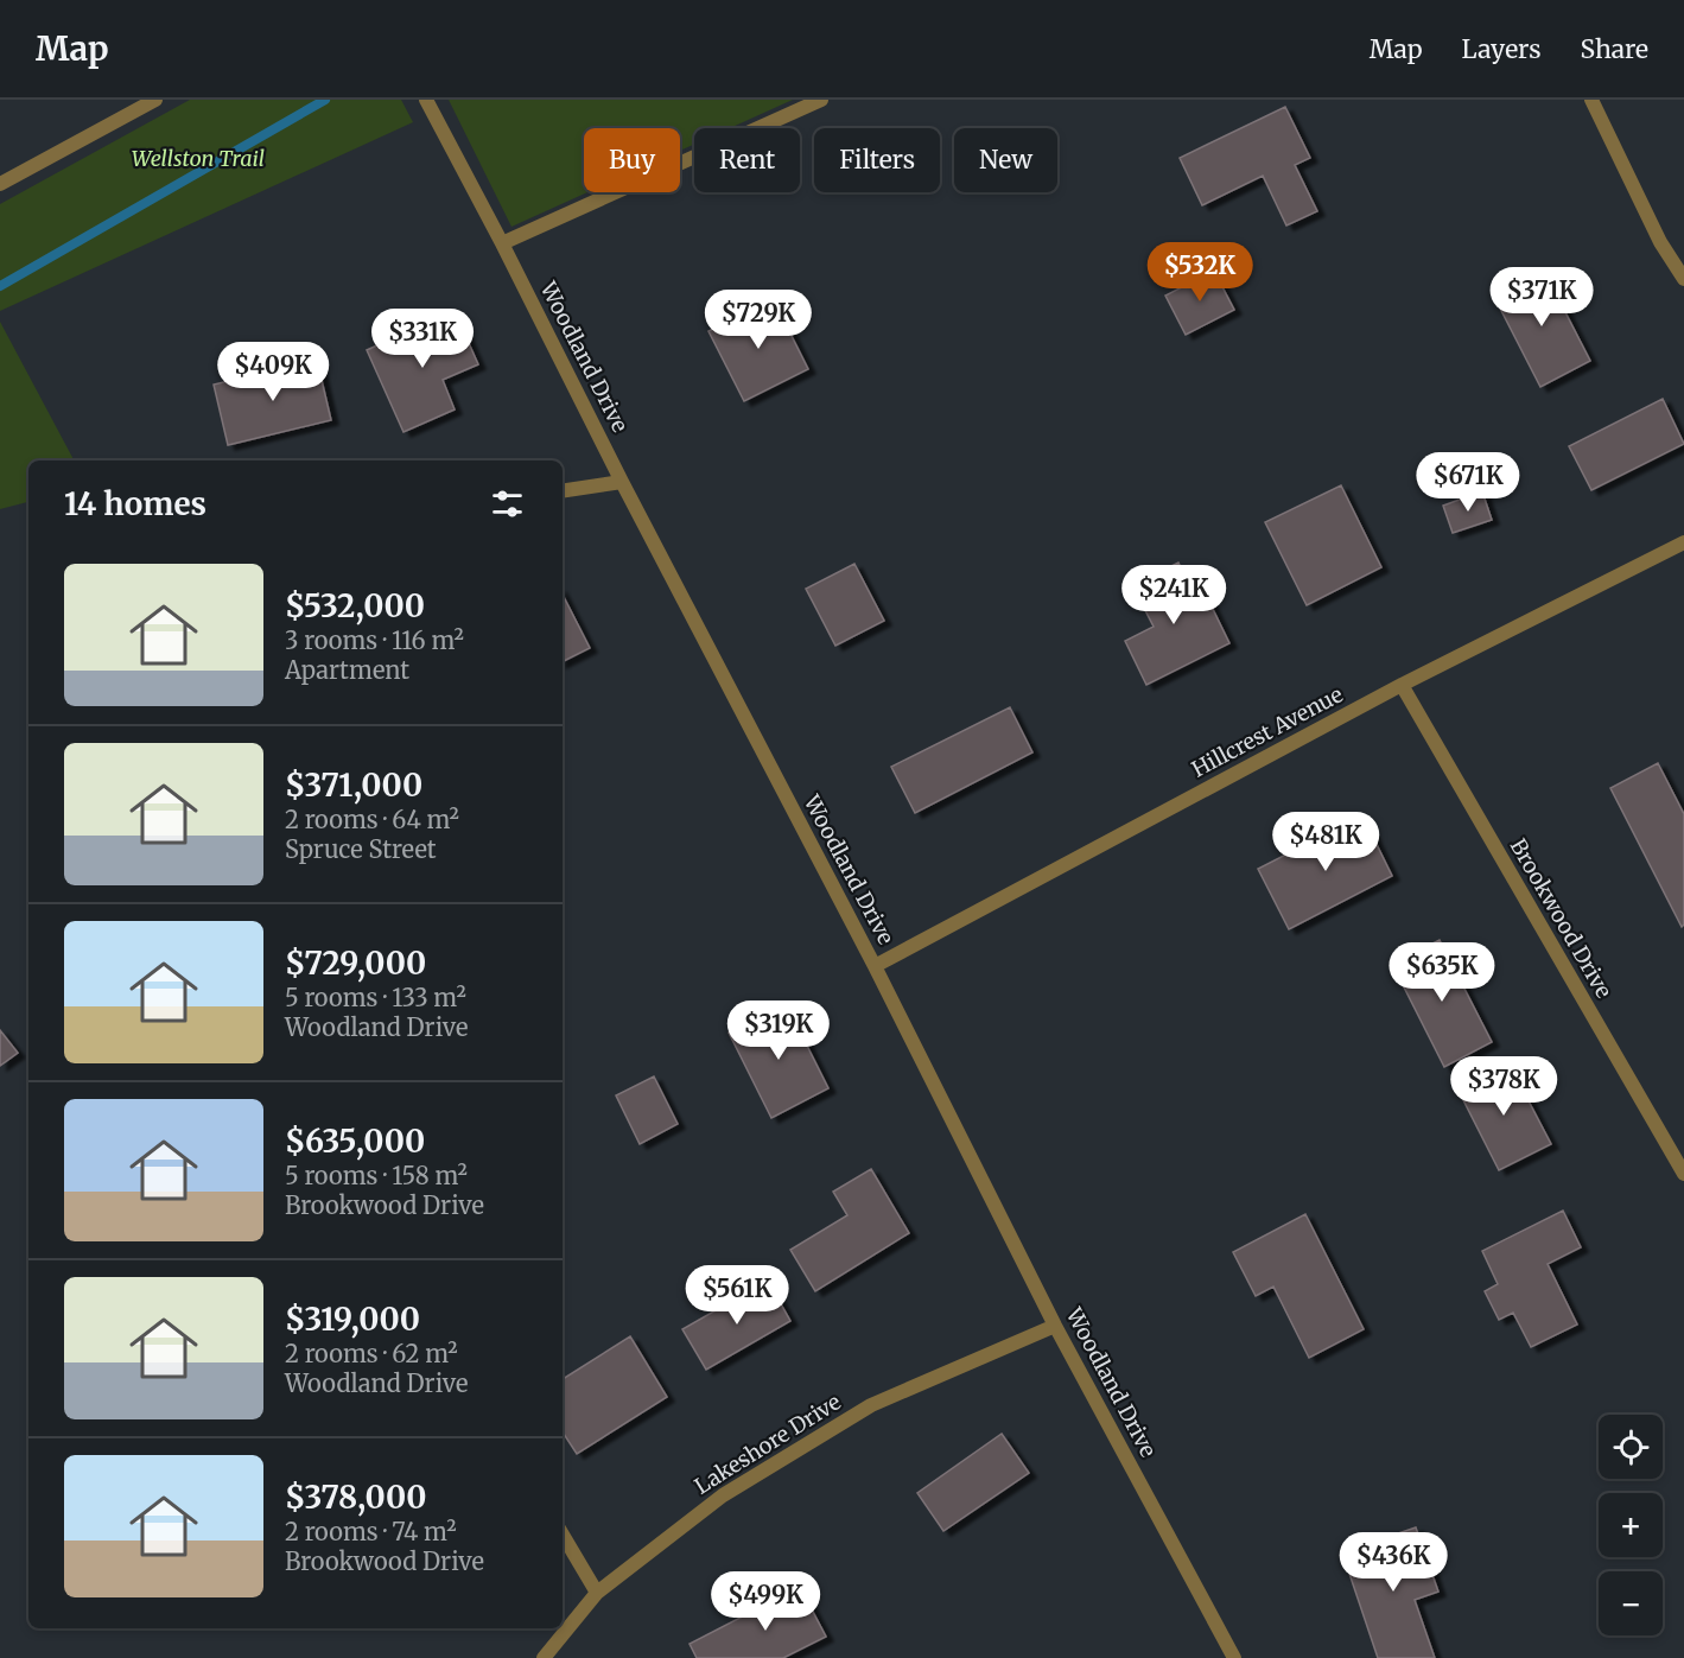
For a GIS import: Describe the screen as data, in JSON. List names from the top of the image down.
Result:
{
  "streets": {
    "street": [
      "Woodland Drive",
      "Hillcrest Avenue",
      "Brookwood Drive",
      "Lakeshore Drive"
    ]
  },
  "crossings": [
    ["Woodland Drive", "Hillcrest Avenue"],
    ["Woodland Drive", "Lakeshore Drive"],
    ["Hillcrest Avenue", "Brookwood Drive"]
  ],
  "parks": ["Wellston Trail"],
  "page": {
    "header": "Map",
    "nav": ["Map", "Layers", "Share"],
    "chip": [
      "Buy",
      "Rent",
      "Filters",
      "New"
    ],
    "price": [
      "$532K",
      "$371K",
      "$729K",
      "$331K",
      "$409K",
      "$671K",
      "$241K",
      "$481K",
      "$635K",
      "$319K",
      "$378K",
      "$561K",
      "$436K",
      "$499K"
    ],
    "heading": "14 homes",
    "list": [
      {
        "name": "$532,000",
        "note": "3 rooms · 116 m² · Apartment"
      },
      {
        "name": "$371,000",
        "note": "2 rooms · 64 m² · Spruce Street"
      },
      {
        "name": "$729,000",
        "note": "5 rooms · 133 m² · Woodland Drive"
      },
      {
        "name": "$635,000",
        "note": "5 rooms · 158 m² · Brookwood Drive"
      },
      {
        "name": "$319,000",
        "note": "2 rooms · 62 m² · Woodland Drive"
      },
      {
        "name": "$378,000",
        "note": "2 rooms · 74 m² · Brookwood Drive"
      }
    ],
    "map_buttons": ["+", "−"]
  }
}
